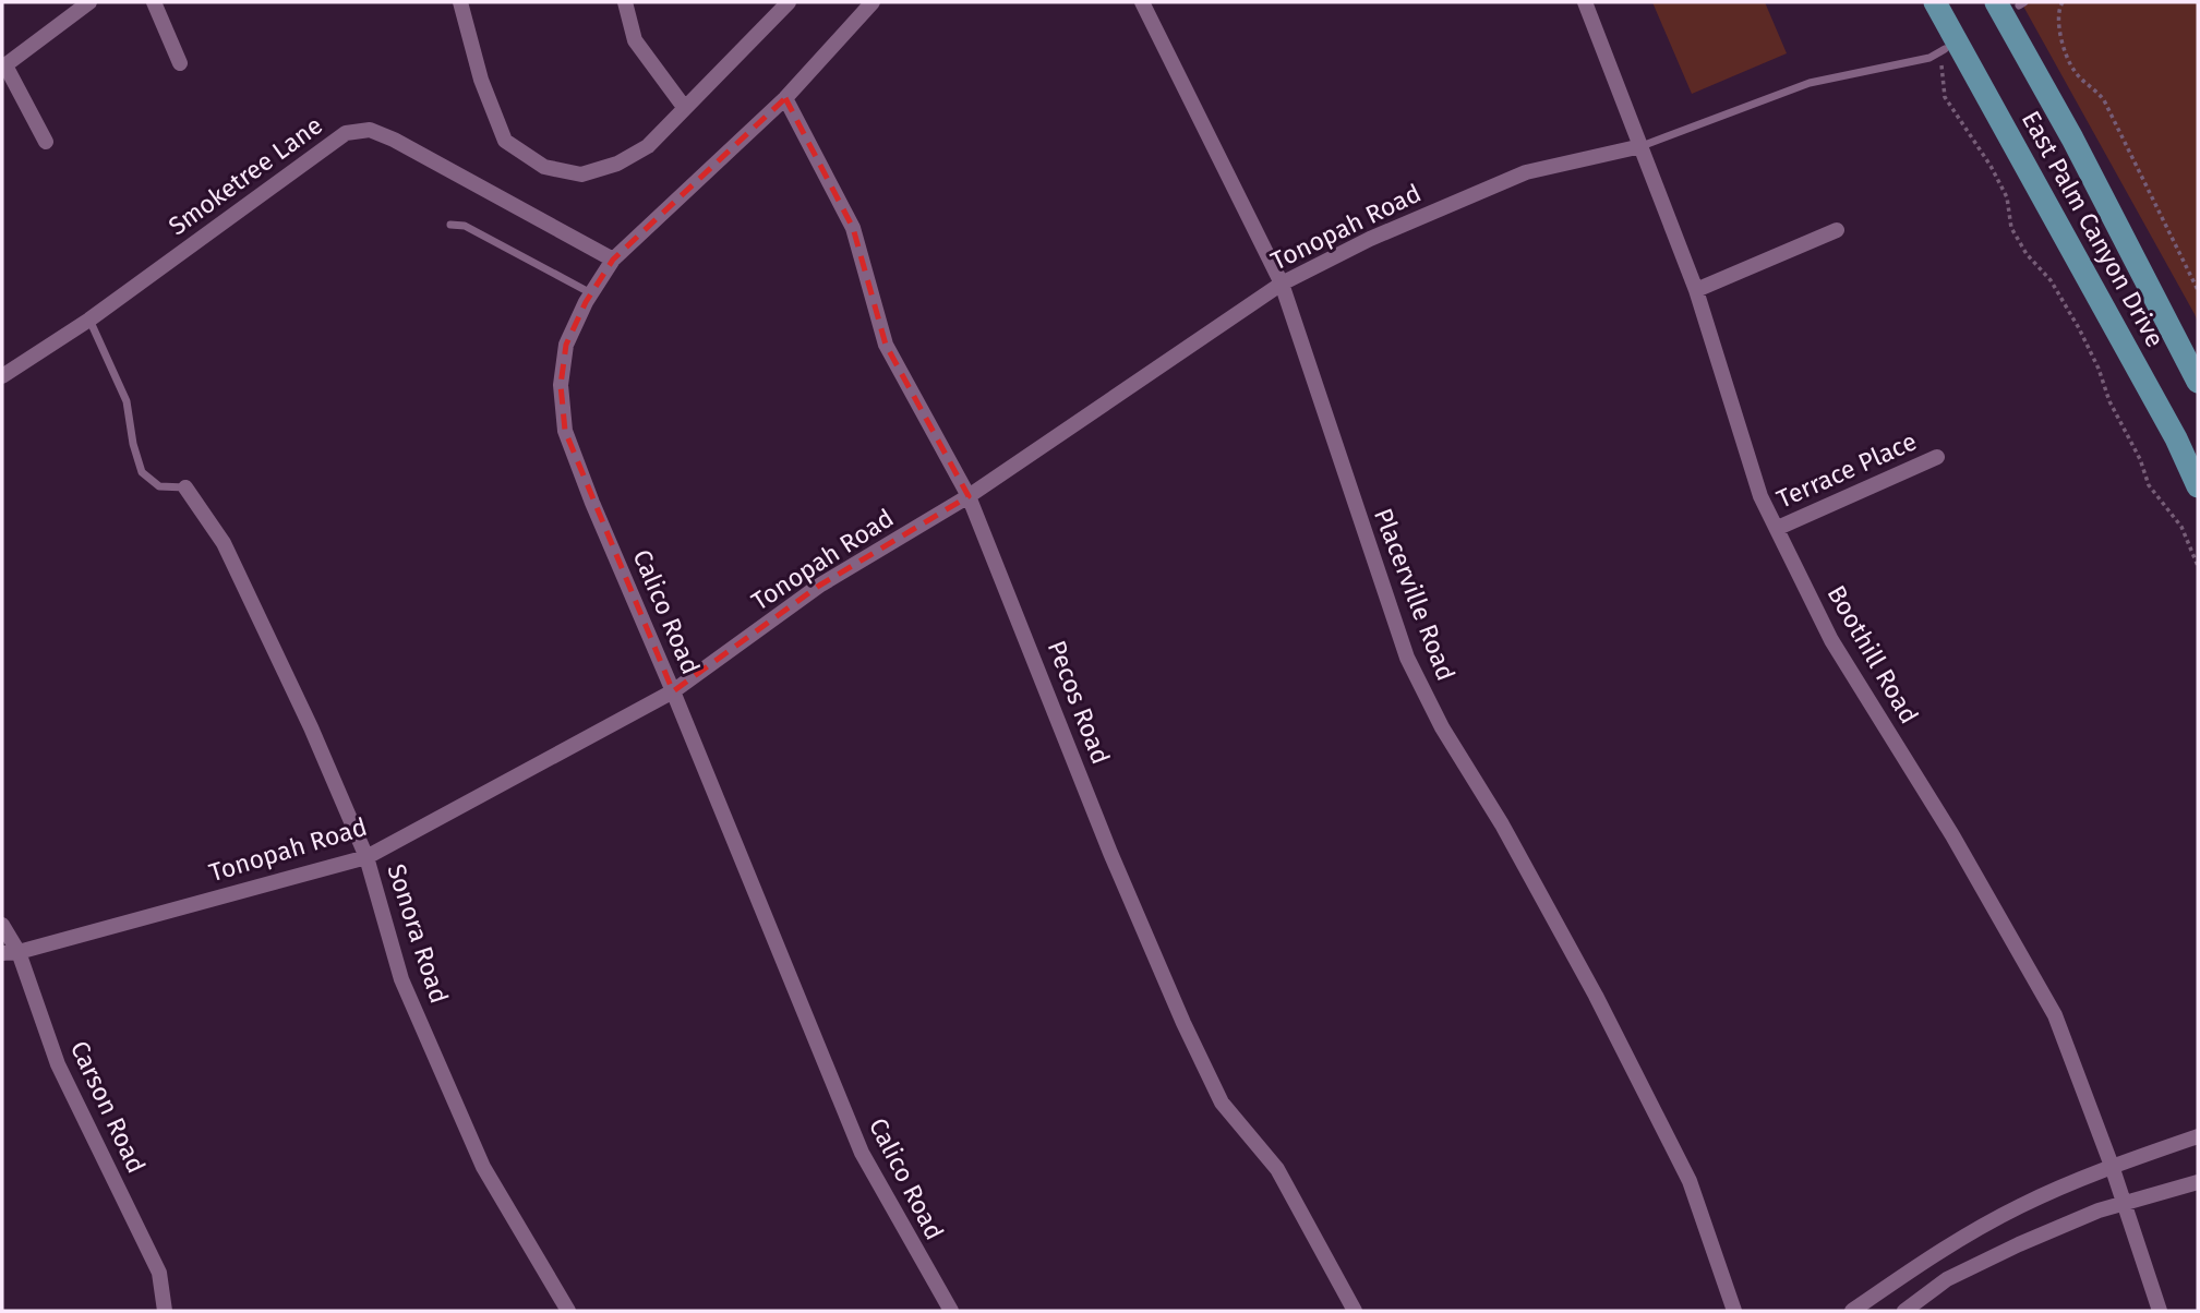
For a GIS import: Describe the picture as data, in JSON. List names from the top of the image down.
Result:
{
  "streets": {
    "main road": ["East Palm Canyon Drive"],
    "street": [
      "Smoketree Lane",
      "Tonopah Road",
      "Terrace Place",
      "Placerville Road",
      "Calico Road",
      "Boothill Road",
      "Pecos Road",
      "Sonora Road",
      "Carson Road"
    ]
  },
  "crossings": [
    ["Smoketree Lane", "Calico Road"],
    ["Tonopah Road", "Placerville Road"],
    ["Tonopah Road", "Calico Road"],
    ["Tonopah Road", "Boothill Road"],
    ["Tonopah Road", "Pecos Road"],
    ["Tonopah Road", "Sonora Road"],
    ["Tonopah Road", "Carson Road"],
    ["Terrace Place", "Boothill Road"],
    ["Calico Road", "Pecos Road"]
  ]
}
